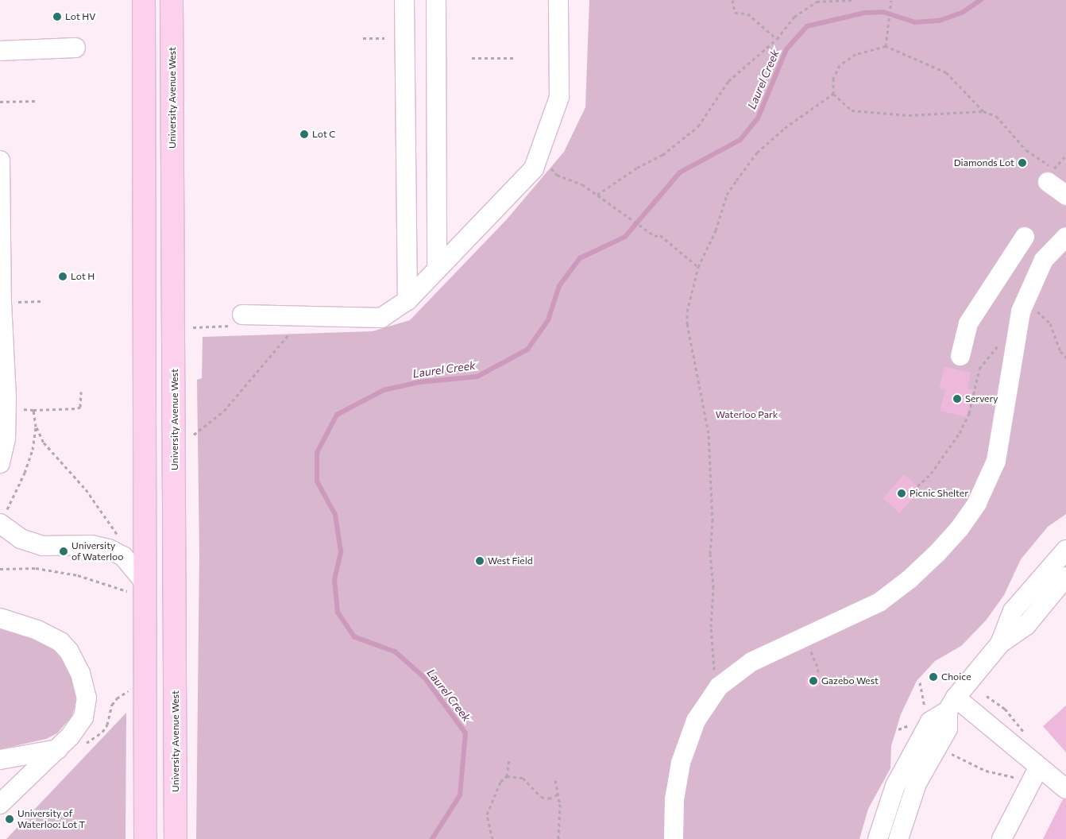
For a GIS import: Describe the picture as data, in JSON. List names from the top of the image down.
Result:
{
  "streets": {
    "main road": ["University Avenue West"]
  },
  "water": ["Laurel Creek"],
  "parks": ["Waterloo Park"],
  "places": [
    "Lot HV",
    "Lot C",
    "Diamonds Lot",
    "Lot H",
    "Servery",
    "Picnic Shelter",
    "University of Waterloo",
    "West Field",
    "Choice",
    "Gazebo West",
    "University of Waterloo: Lot T"
  ]
}
